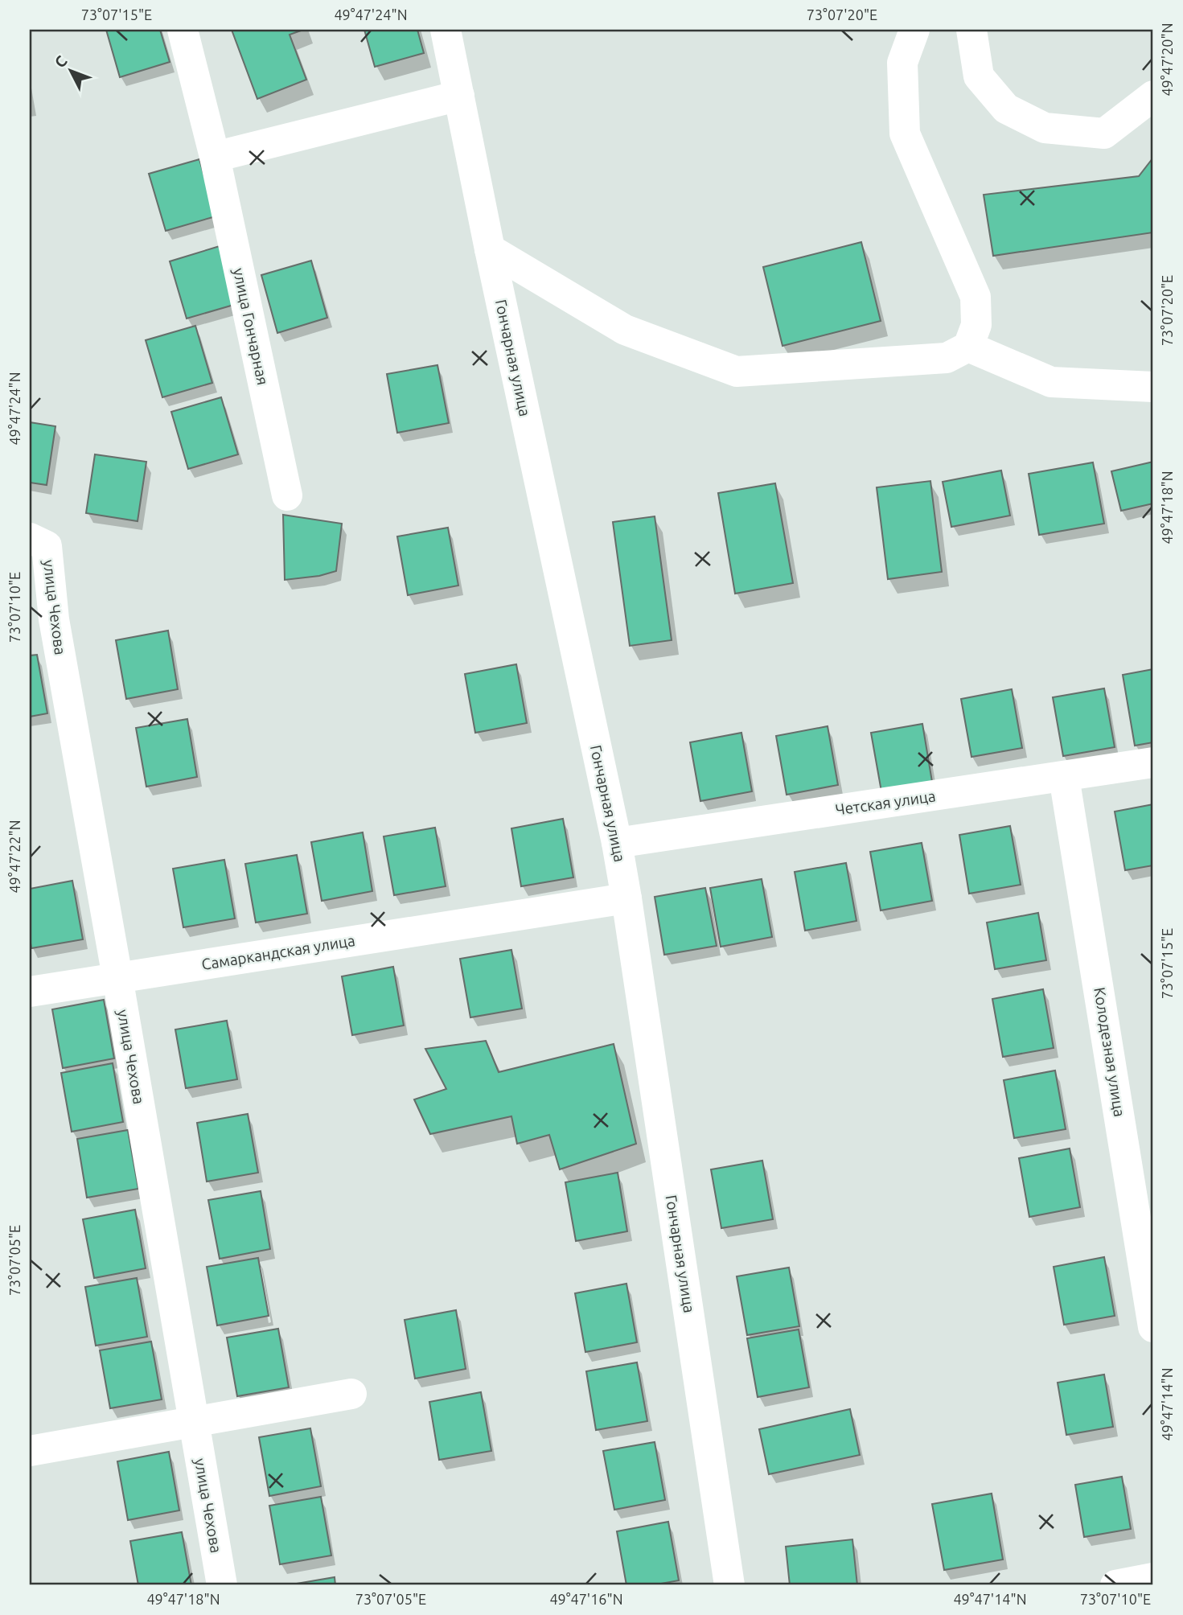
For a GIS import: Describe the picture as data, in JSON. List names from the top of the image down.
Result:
{
  "streets": {
    "street": [
      "улица Гончарная",
      "Гончарная улица",
      "улица Чехова",
      "Четская улица",
      "Самаркандская улица",
      "Колодезная улица"
    ]
  },
  "crossings": [
    ["Гончарная улица", "Четская улица"],
    ["Гончарная улица", "Самаркандская улица"],
    ["улица Чехова", "Самаркандская улица"],
    ["Четская улица", "Колодезная улица"]
  ],
  "north": "top left",
  "coordinates": [
    "73°07'15\"E",
    "49°47'24\"N",
    "73°07'20\"E",
    "49°47'20\"N",
    "49°47'18\"N",
    "73°07'10\"E",
    "49°47'22\"N",
    "73°07'05\"E",
    "49°47'14\"N",
    "49°47'16\"N"
  ]
}
